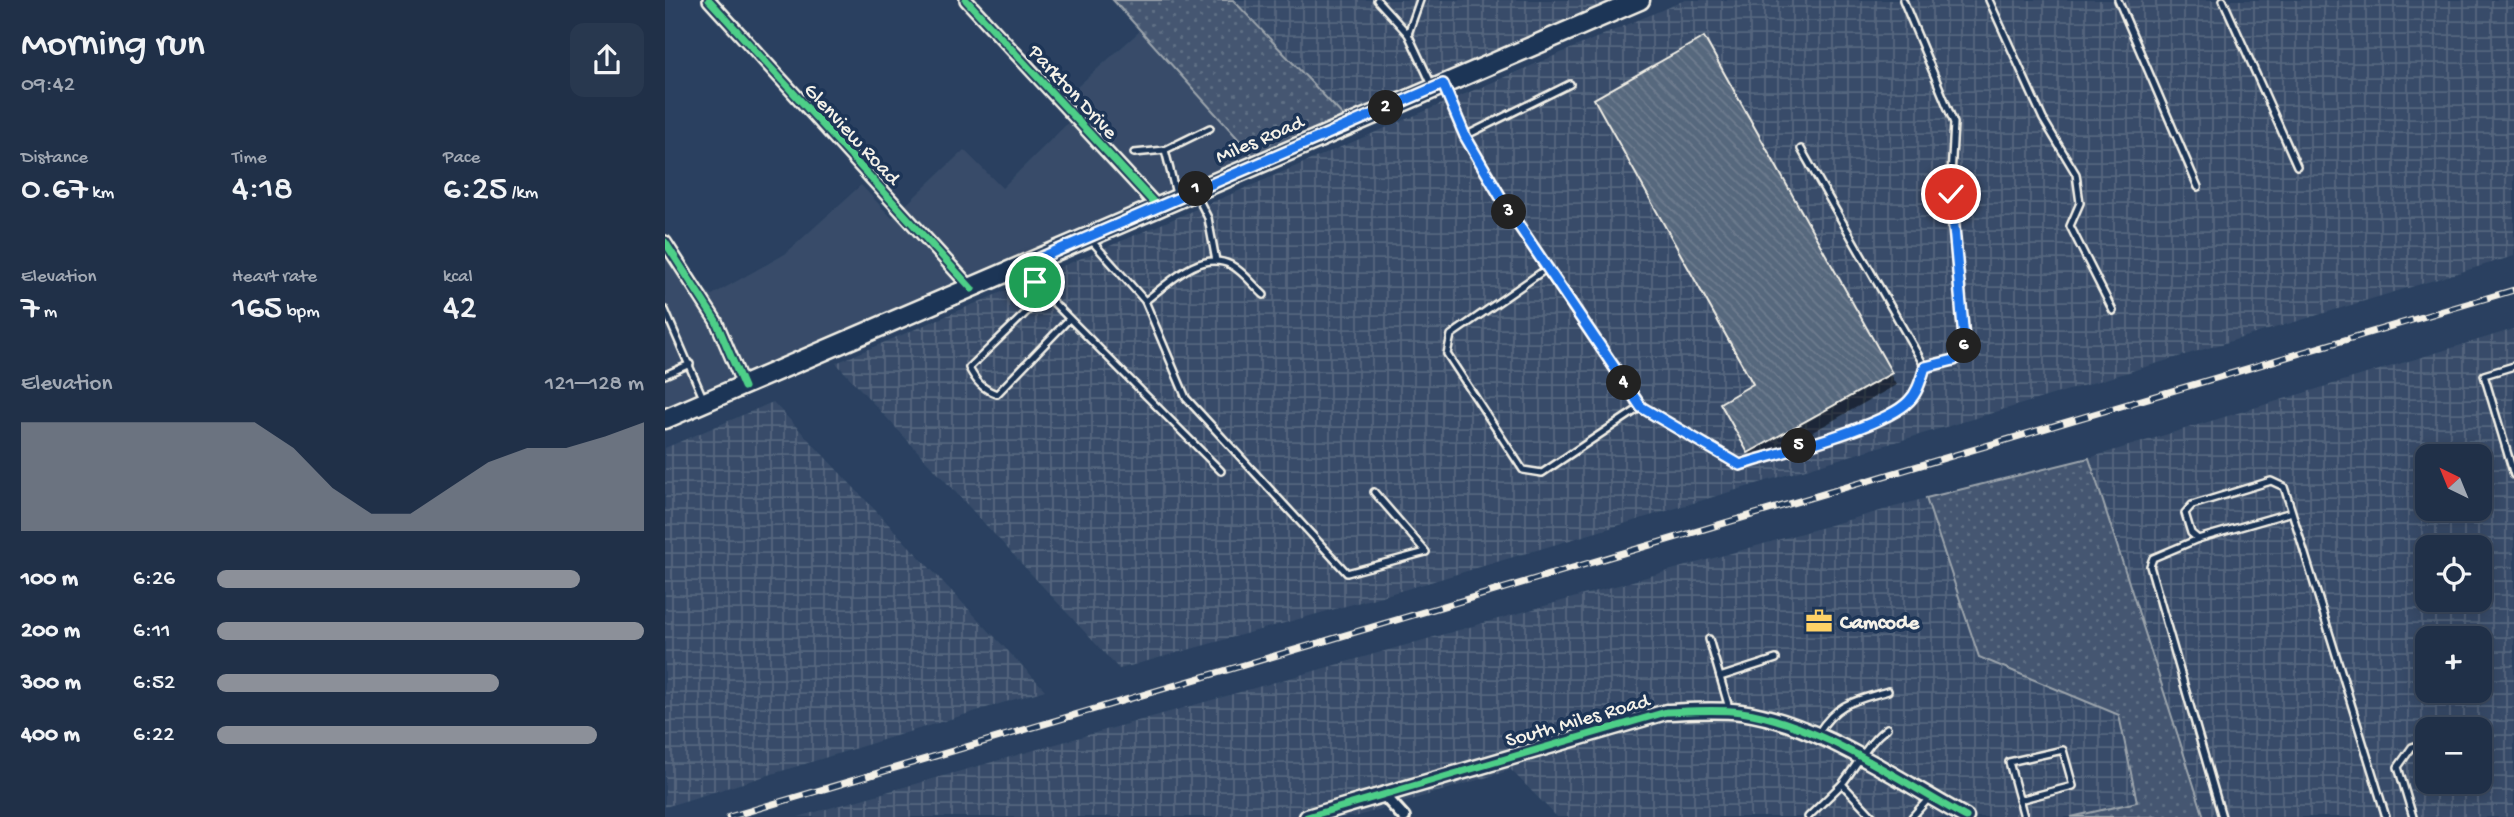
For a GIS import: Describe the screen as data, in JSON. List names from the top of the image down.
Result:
{
  "streets": {
    "main road": ["Miles Road"],
    "street": ["Parkton Drive", "Glenview Road", "South Miles Road"]
  },
  "crossings": [
    ["Parkton Drive", "Miles Road"],
    ["Glenview Road", "Miles Road"]
  ],
  "places": {
    "office": ["Camcode"]
  },
  "north": "top left",
  "page": {
    "heading": ["Morning run", "09:42"],
    "pins": [
      "2",
      "1",
      "3",
      "6",
      "4",
      "5"
    ],
    "stats": [
      ["Distance", "0.67 km"],
      ["Time", "4:18"],
      ["Pace", "6:25 /km"],
      ["Elevation", "7 m"],
      ["Heart rate", "165 bpm"],
      ["kcal", "42"]
    ],
    "chart": ["Elevation", "121–128 m"],
    "map_buttons": ["+", "−"],
    "list": [
      {
        "name": "100 m",
        "note": "6:26"
      },
      {
        "name": "200 m",
        "note": "6:11"
      },
      {
        "name": "300 m",
        "note": "6:52"
      },
      {
        "name": "400 m",
        "note": "6:22"
      }
    ]
  }
}
